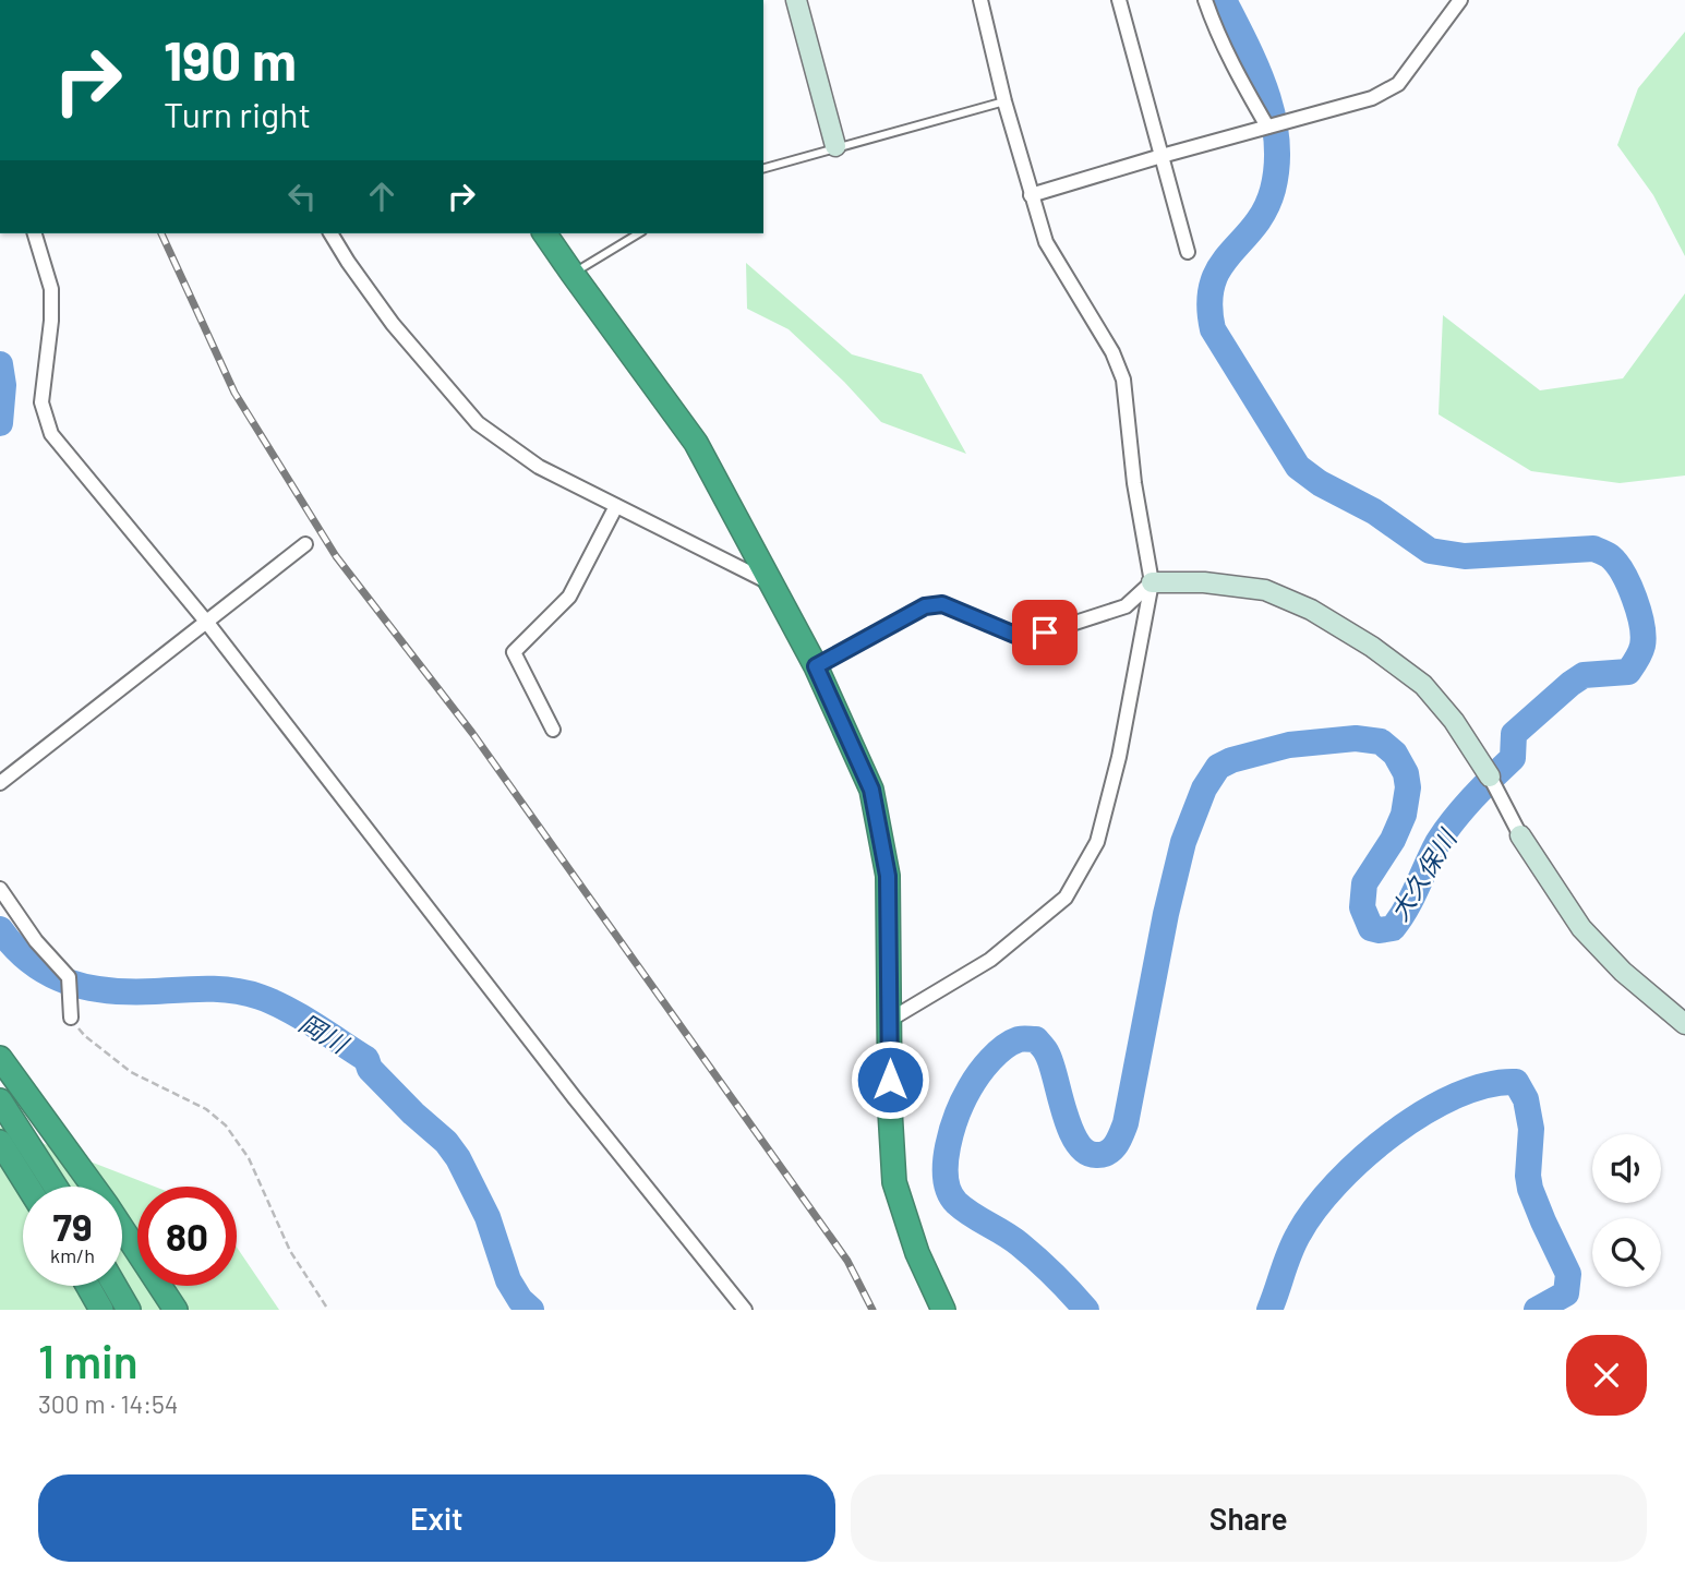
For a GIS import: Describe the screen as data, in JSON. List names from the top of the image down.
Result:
{
  "water": ["大久保川", "岡川"],
  "page": {
    "turn": ["190 m", "Turn right"],
    "speed": "79 km/h",
    "limit": "80",
    "heading": ["1 min", "300 m · 14:54"],
    "buttons": ["Exit", "Share"]
  }
}
